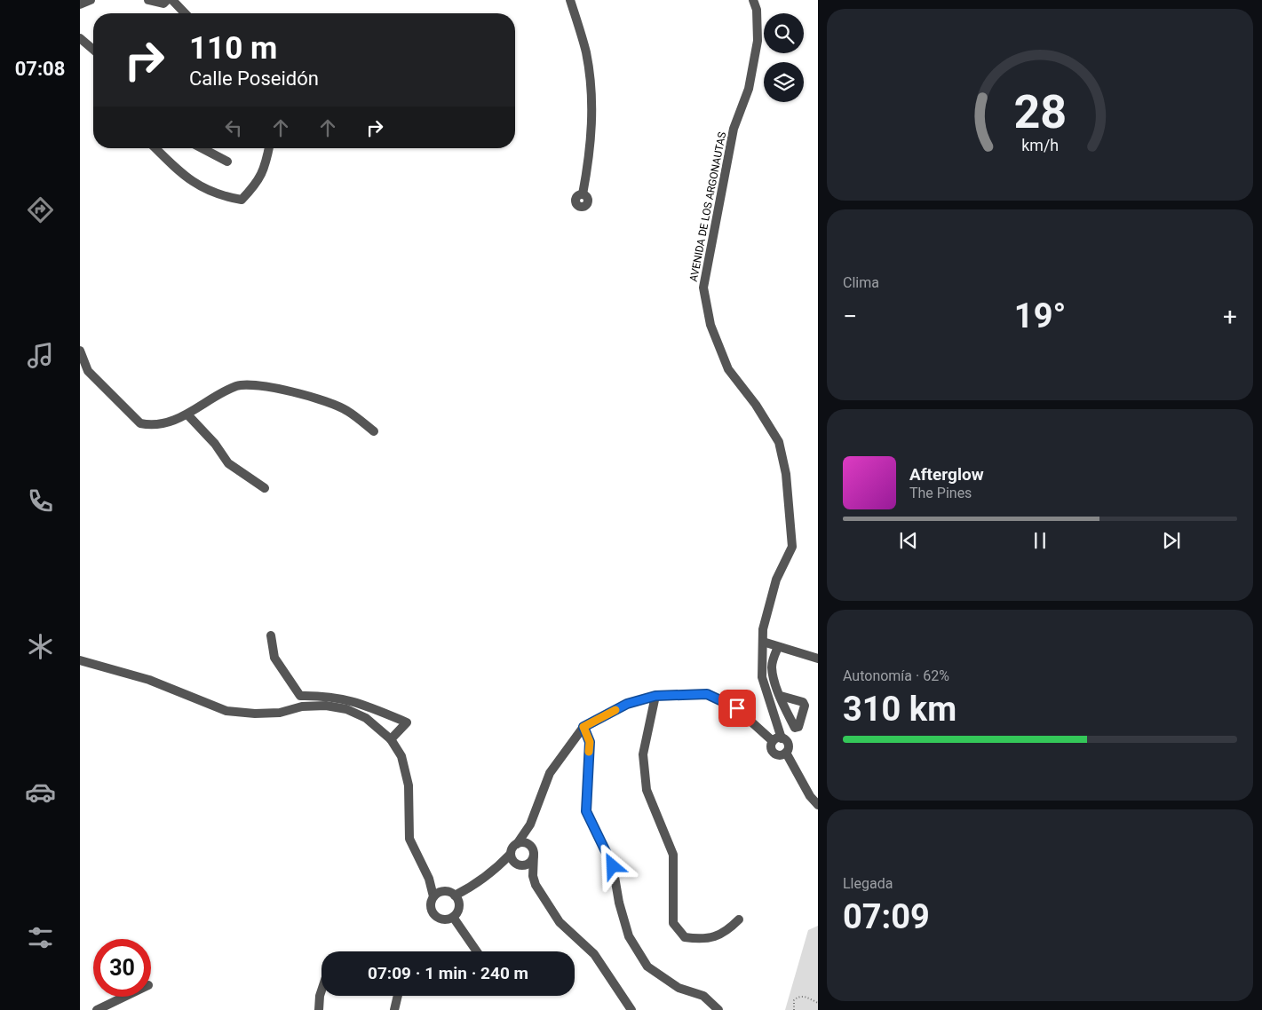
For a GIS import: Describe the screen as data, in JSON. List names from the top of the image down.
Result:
{
  "streets": {
    "street": ["AVENIDA DE LOS ARGONAUTAS"]
  },
  "page": {
    "tabs": "07:08",
    "turn": ["110 m", "Calle Poseidón"],
    "tile": [
      "Clima",
      ["Autonomía · 62%", "310 km"],
      ["Llegada", "07:09"]
    ],
    "heat": ["−", "19°", "+"],
    "song": ["Afterglow", "The Pines"],
    "limit": "30",
    "trip": "07:09 · 1 min · 240 m",
    "gauge": ["28", "km/h"]
  }
}
